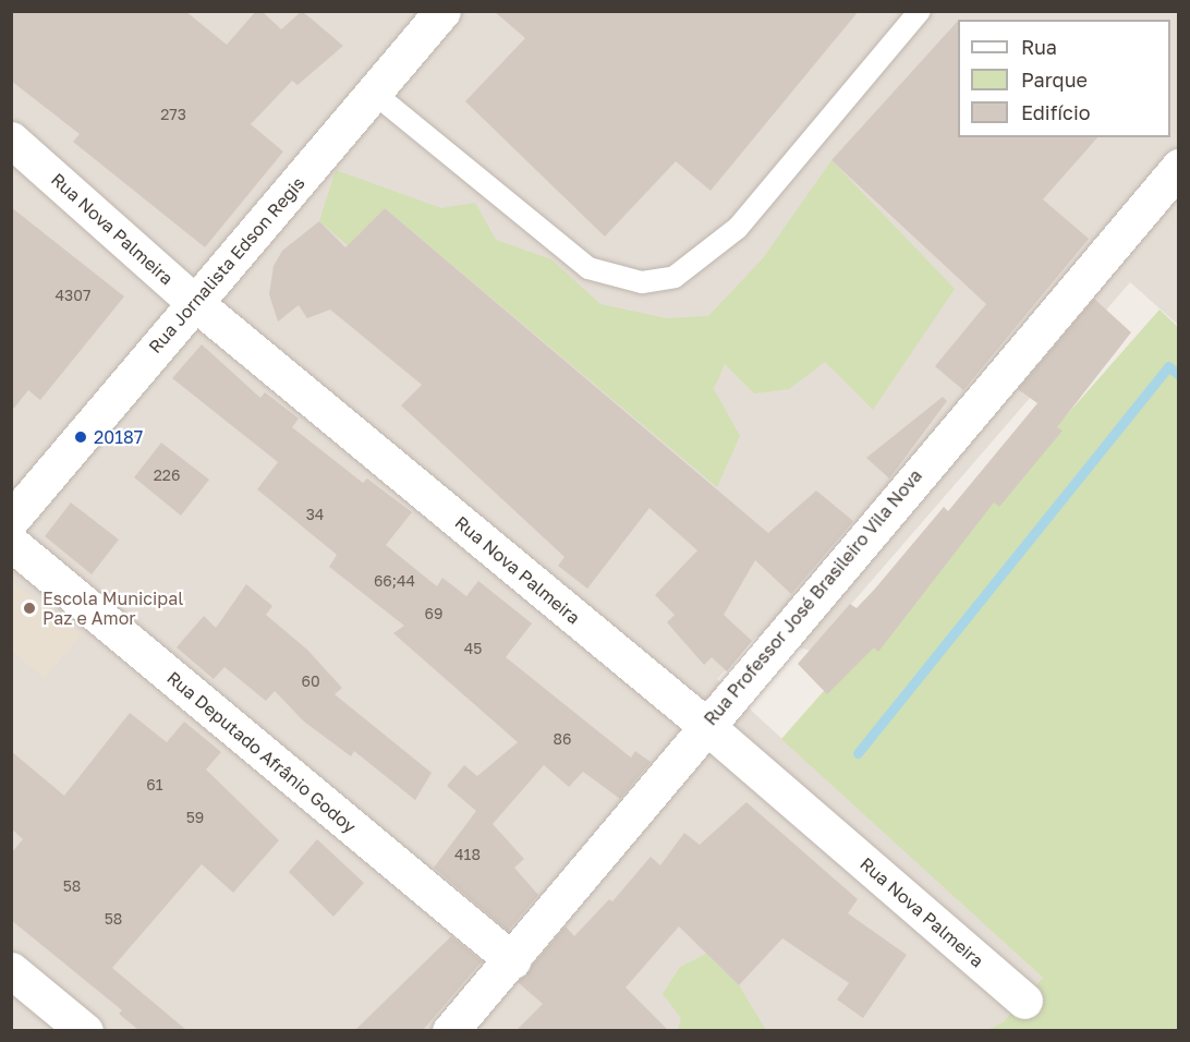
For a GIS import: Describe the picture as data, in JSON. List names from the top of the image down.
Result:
{
  "streets": {
    "street": [
      "Rua Nova Palmeira",
      "Rua Jornalista Edson Regis",
      "Rua Professor José Brasileiro Vila Nova",
      "Rua Deputado Afrânio Godoy"
    ]
  },
  "crossings": [
    ["Rua Nova Palmeira", "Rua Jornalista Edson Regis"],
    ["Rua Nova Palmeira", "Rua Professor José Brasileiro Vila Nova"],
    ["Rua Professor José Brasileiro Vila Nova", "Rua Deputado Afrânio Godoy"]
  ],
  "places": ["20187", "Escola Municipal Paz e Amor"],
  "house_numbers": [
    "273",
    "4307",
    "226",
    "34",
    "66;44",
    "69",
    "45",
    "60",
    "86",
    "61",
    "59",
    "418",
    "58",
    "58"
  ],
  "legend": ["Rua", "Parque", "Edifício"]
}
